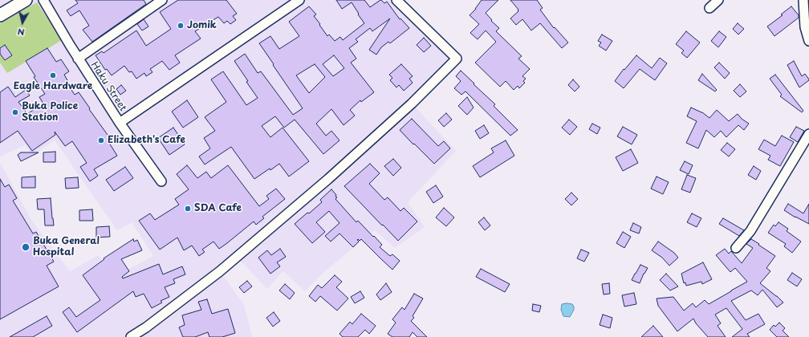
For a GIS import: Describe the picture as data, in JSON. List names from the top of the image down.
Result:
{
  "streets": {
    "street": ["Haku Street"]
  },
  "places": [
    "Jomik",
    "Eagle Hardware",
    "Buka Police Station",
    "Elizabeth's Cafe",
    "SDA Cafe",
    "Buka General Hospital"
  ],
  "north": "bottom"
}
